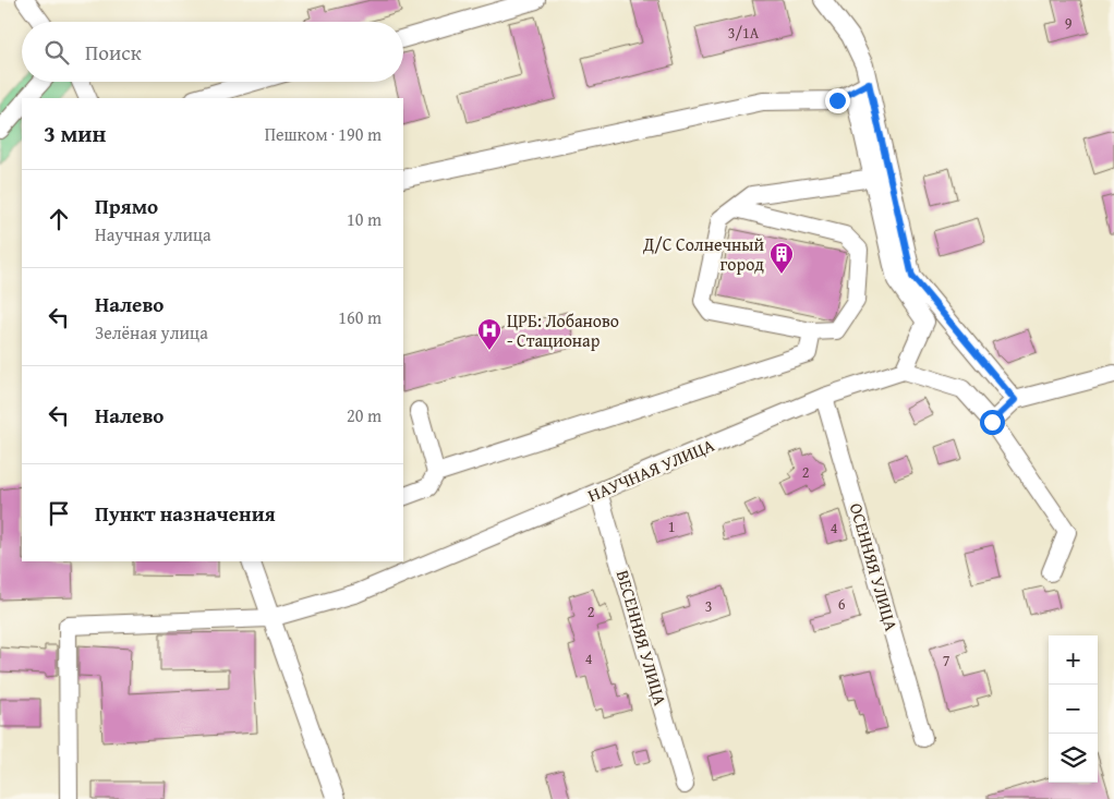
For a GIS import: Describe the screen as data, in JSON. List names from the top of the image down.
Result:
{
  "streets": {
    "street": ["НАУЧНАЯ УЛИЦА", "ОСЕННЯЯ УЛИЦА", "ВЕСЕННЯЯ УЛИЦА"]
  },
  "crossings": [
    ["НАУЧНАЯ УЛИЦА", "ОСЕННЯЯ УЛИЦА"],
    ["НАУЧНАЯ УЛИЦА", "ВЕСЕННЯЯ УЛИЦА"]
  ],
  "places": {
    "building": ["Д/С Солнечный город"],
    "hospital": ["ЦРБ: Лобаново - Стационар"]
  },
  "house_numbers": [
    "9",
    "3/1А",
    "2",
    "1",
    "4",
    "6",
    "3",
    "2",
    "4",
    "7"
  ],
  "page": {
    "search": "Поиск",
    "heading": ["3 мин", "Пешком · 190 m"],
    "list": [
      ["Прямо", "Научная улица", "10 m"],
      ["Налево", "Зелёная улица", "160 m"],
      ["Налево", "20 m"],
      "Пункт назначения"
    ],
    "map_buttons": ["+", "−"]
  }
}
